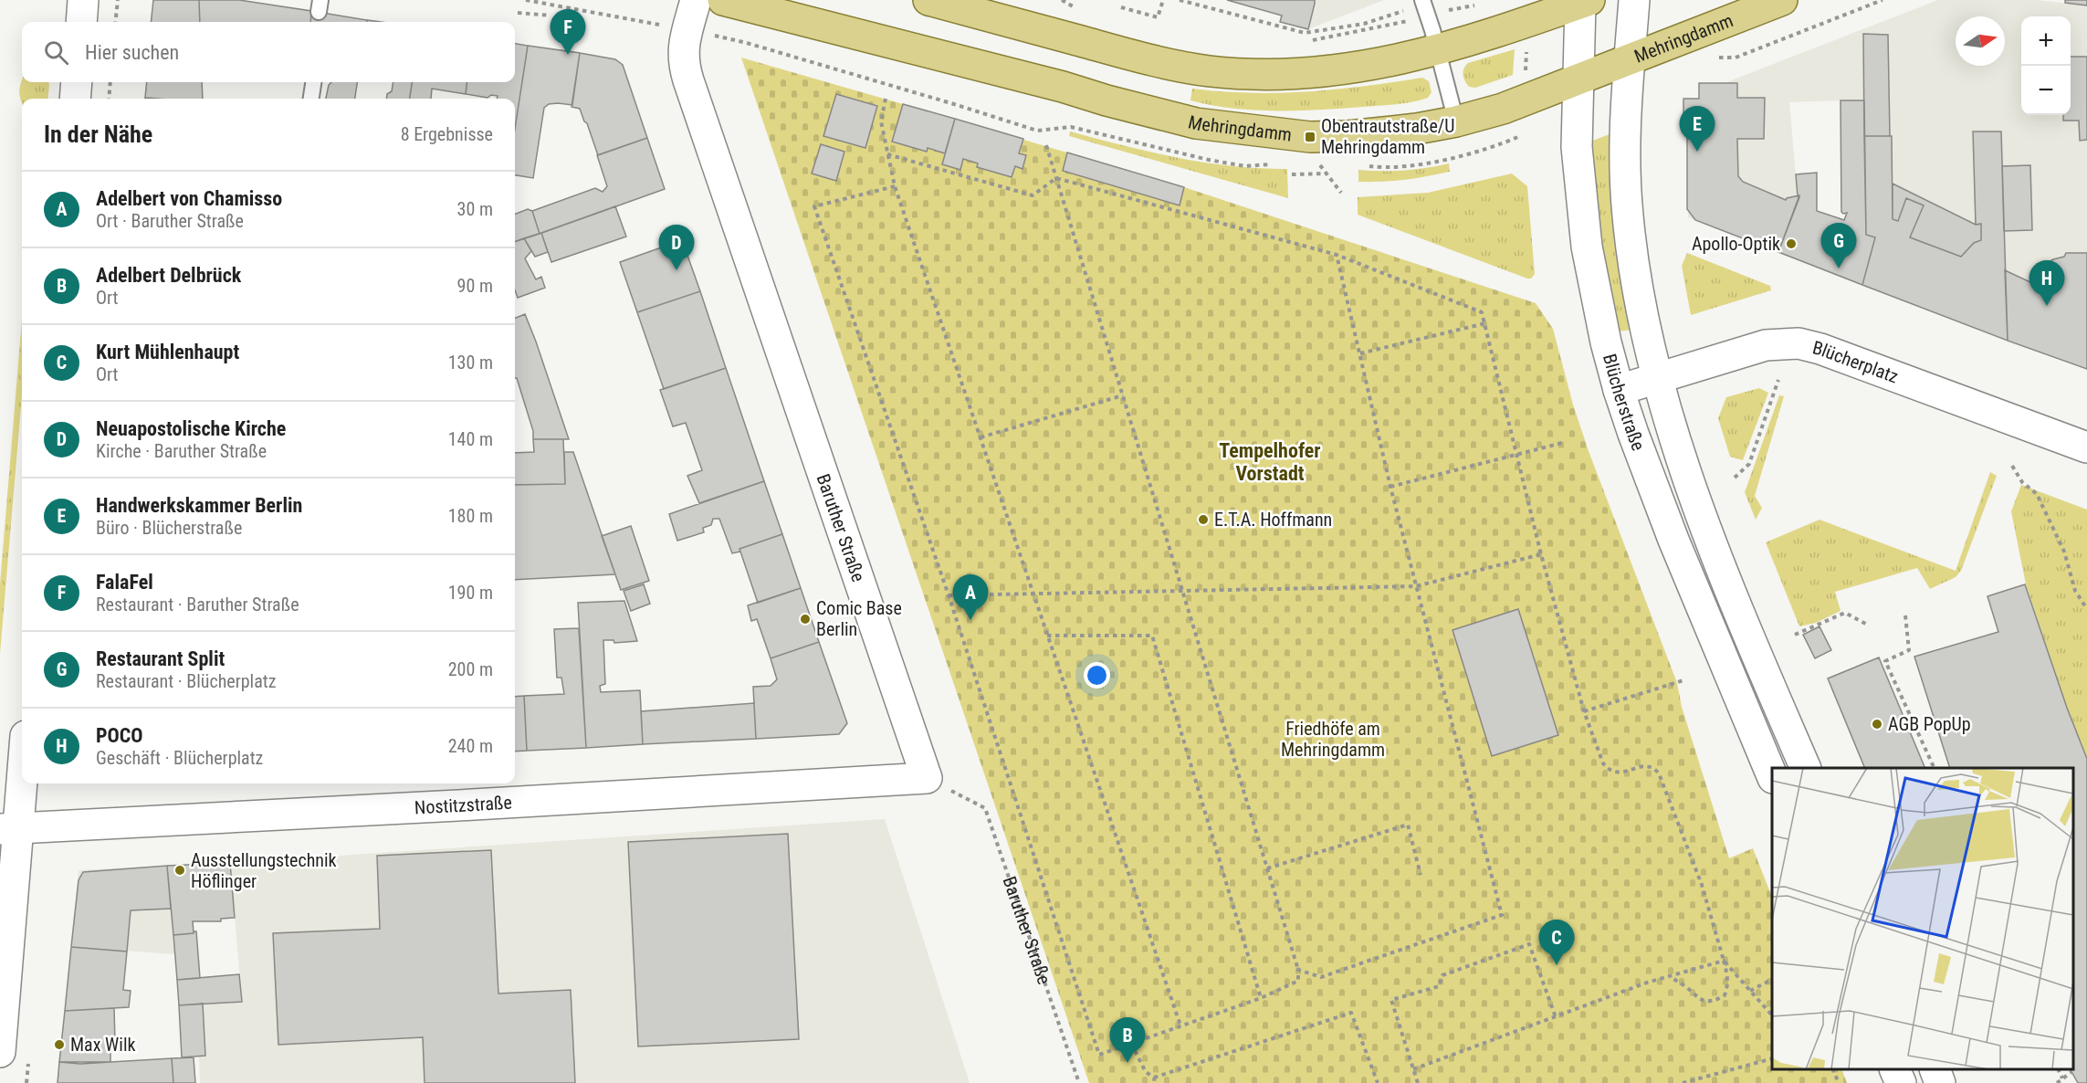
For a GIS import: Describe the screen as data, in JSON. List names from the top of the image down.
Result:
{
  "streets": {
    "main road": ["Mehringdamm"],
    "street": [
      "Blücherplatz",
      "Blücherstraße",
      "Baruther Straße",
      "Nostitzstraße"
    ]
  },
  "crossings": [
    ["Mehringdamm", "Blücherstraße"],
    ["Blücherplatz", "Blücherstraße"],
    ["Baruther Straße", "Nostitzstraße"]
  ],
  "districts": ["Tempelhofer Vorstadt"],
  "parks": ["Friedhöfe am Mehringdamm"],
  "places": {
    "transit": ["Obentrautstraße/U Mehringdamm"],
    "other": [
      "Apollo-Optik",
      "E.T.A. Hoffmann",
      "Comic Base Berlin",
      "AGB PopUp",
      "Ausstellungstechnik Höflinger",
      "Max Wilk"
    ]
  },
  "north": "right",
  "page": {
    "pins": [
      "F",
      "E",
      "G",
      "D",
      "H",
      "A",
      "C",
      "B"
    ],
    "map_buttons": ["+", "−"],
    "search": "Hier suchen",
    "heading": ["In der Nähe", "8 Ergebnisse"],
    "list": [
      {
        "mark": "A",
        "name": "Adelbert von Chamisso",
        "note": "Ort · Baruther Straße",
        "value": "30 m"
      },
      {
        "mark": "B",
        "name": "Adelbert Delbrück",
        "note": "Ort",
        "value": "90 m"
      },
      {
        "mark": "C",
        "name": "Kurt Mühlenhaupt",
        "note": "Ort",
        "value": "130 m"
      },
      {
        "mark": "D",
        "name": "Neuapostolische Kirche",
        "note": "Kirche · Baruther Straße",
        "value": "140 m"
      },
      {
        "mark": "E",
        "name": "Handwerkskammer Berlin",
        "note": "Büro · Blücherstraße",
        "value": "180 m"
      },
      {
        "mark": "F",
        "name": "FalaFel",
        "note": "Restaurant · Baruther Straße",
        "value": "190 m"
      },
      {
        "mark": "G",
        "name": "Restaurant Split",
        "note": "Restaurant · Blücherplatz",
        "value": "200 m"
      },
      {
        "mark": "H",
        "name": "POCO",
        "note": "Geschäft · Blücherplatz",
        "value": "240 m"
      }
    ]
  }
}
